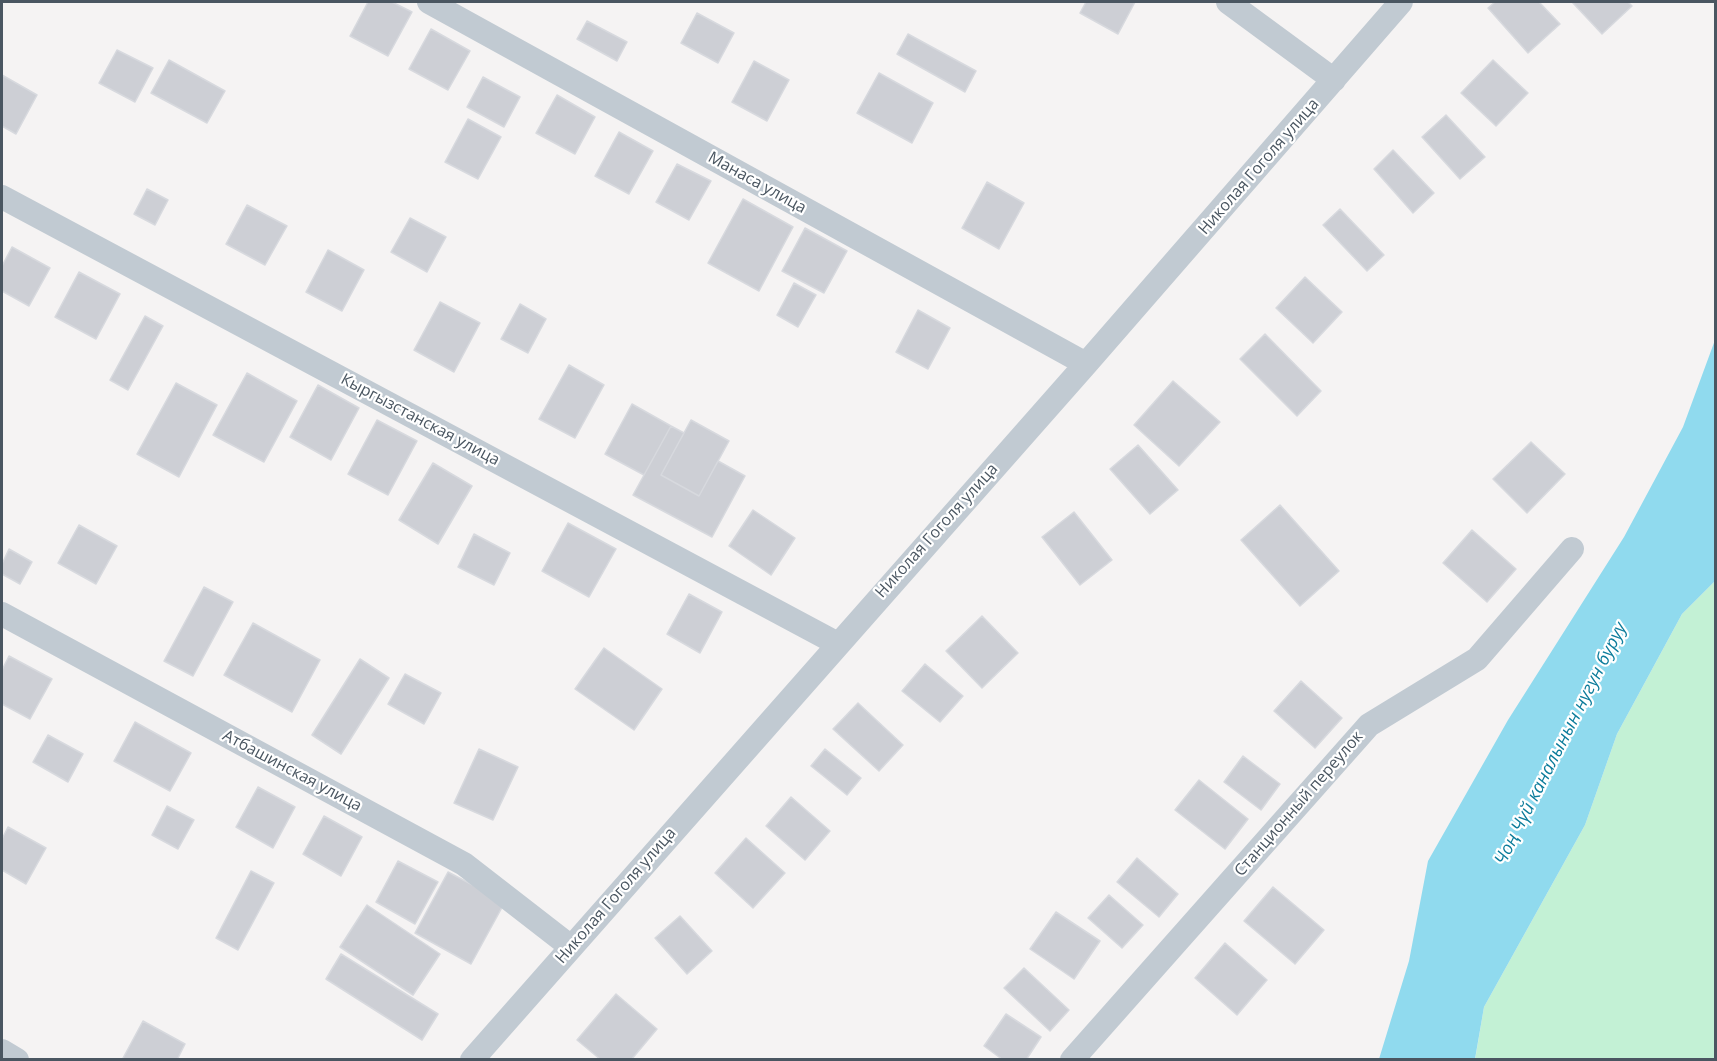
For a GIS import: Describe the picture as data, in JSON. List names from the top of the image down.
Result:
{
  "streets": {
    "street": [
      "Николая Гоголя улица",
      "Манаса улица",
      "Кыргызстанская улица",
      "Атбашинская улица",
      "Станционный переулок"
    ]
  },
  "crossings": [
    ["Николая Гоголя улица", "Манаса улица"],
    ["Николая Гоголя улица", "Кыргызстанская улица"],
    ["Николая Гоголя улица", "Атбашинская улица"]
  ],
  "water": ["Чоң Чүй каналынын нугун буруу"]
}
